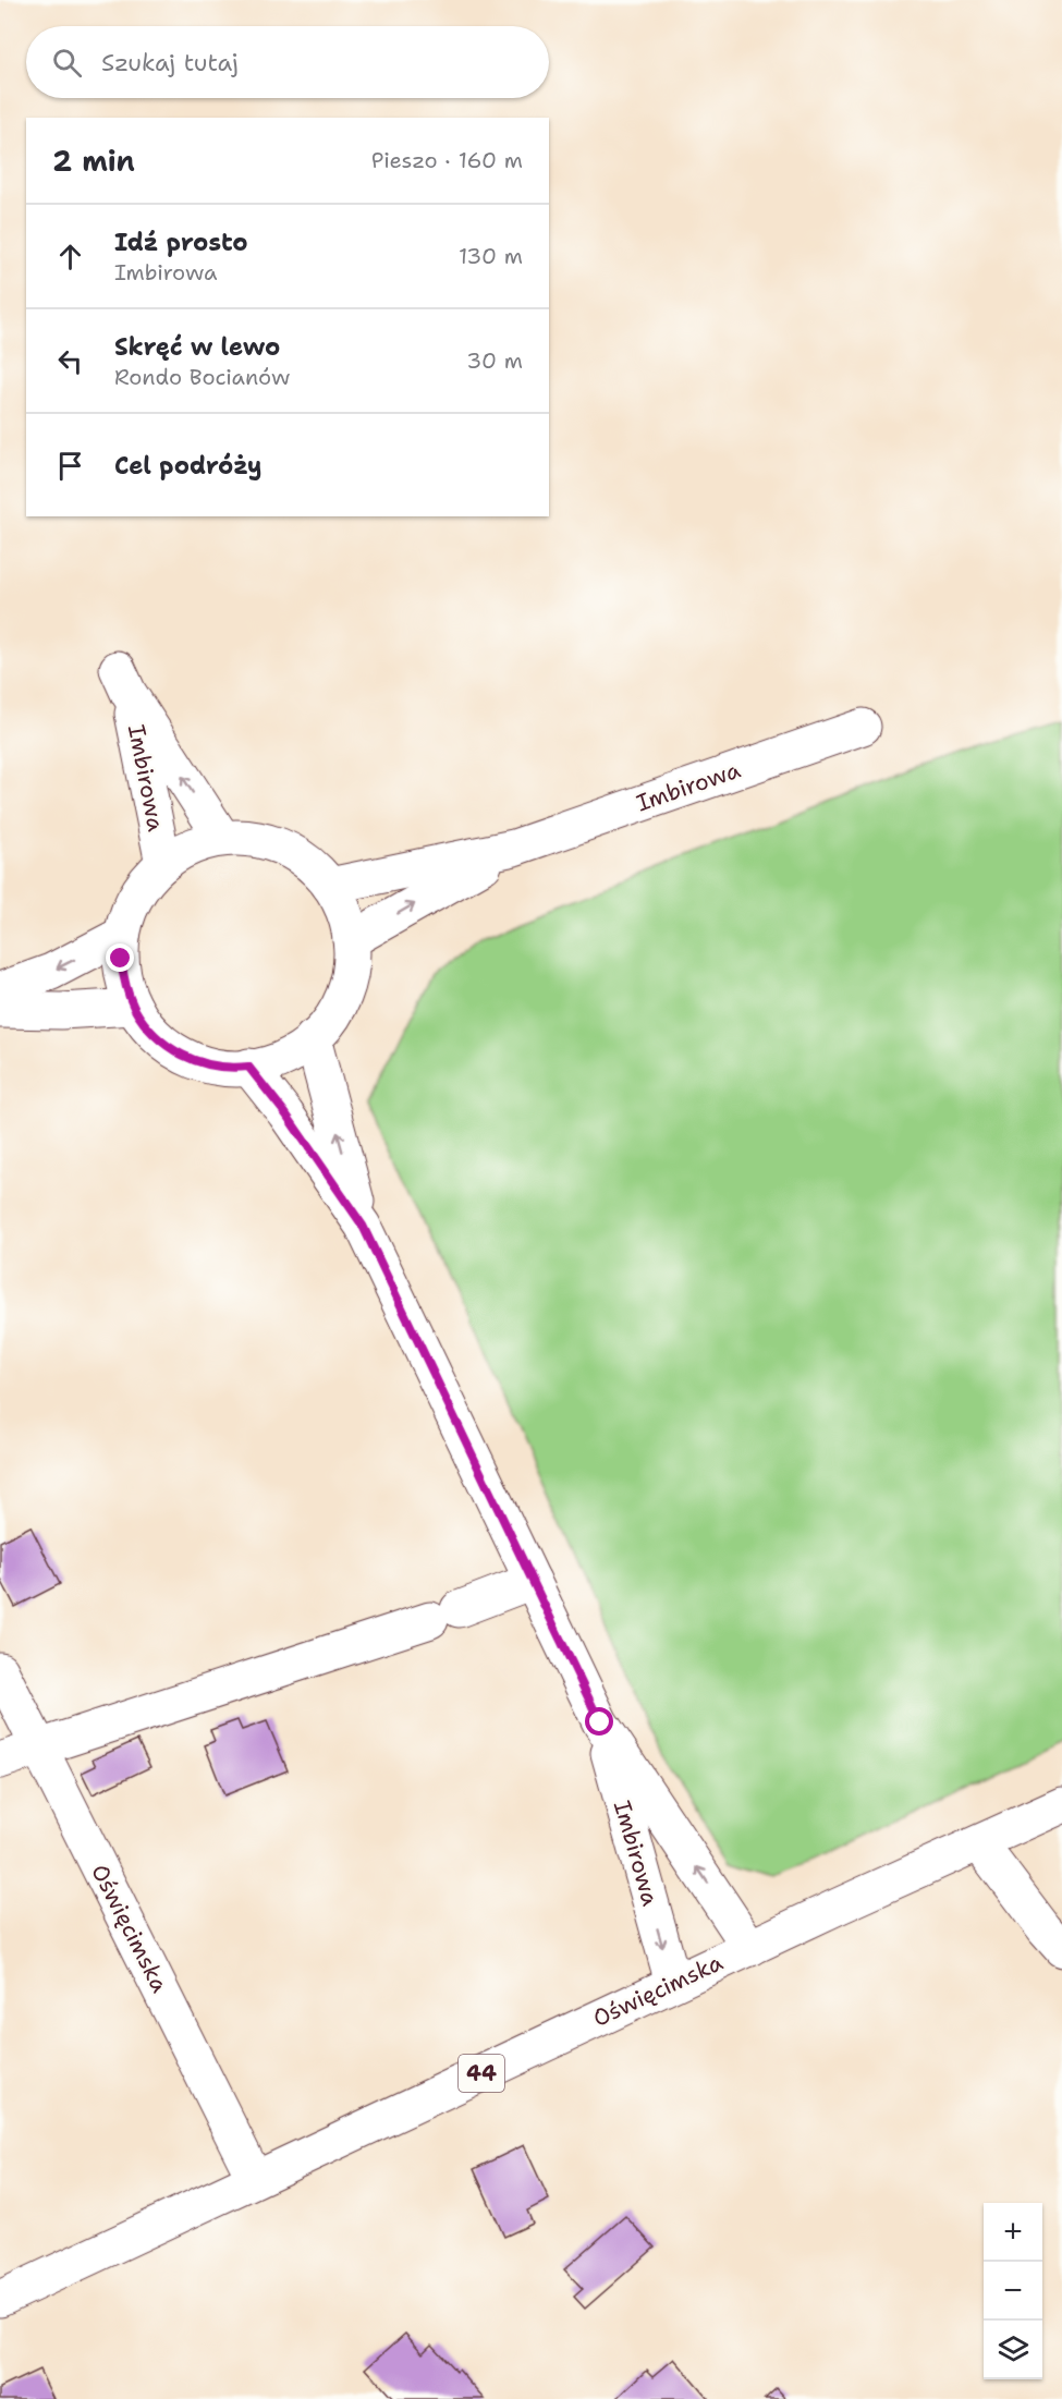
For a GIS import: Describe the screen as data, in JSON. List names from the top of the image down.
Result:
{
  "streets": {
    "main road": ["Imbirowa", "Oświęcimska", "44"]
  },
  "crossings": [
    ["Imbirowa", "Oświęcimska"]
  ],
  "page": {
    "search": "Szukaj tutaj",
    "heading": ["2 min", "Pieszo · 160 m"],
    "list": [
      ["Idź prosto", "Imbirowa", "130 m"],
      ["Skręć w lewo", "Rondo Bocianów", "30 m"],
      "Cel podróży"
    ],
    "map_buttons": ["+", "−"]
  }
}
